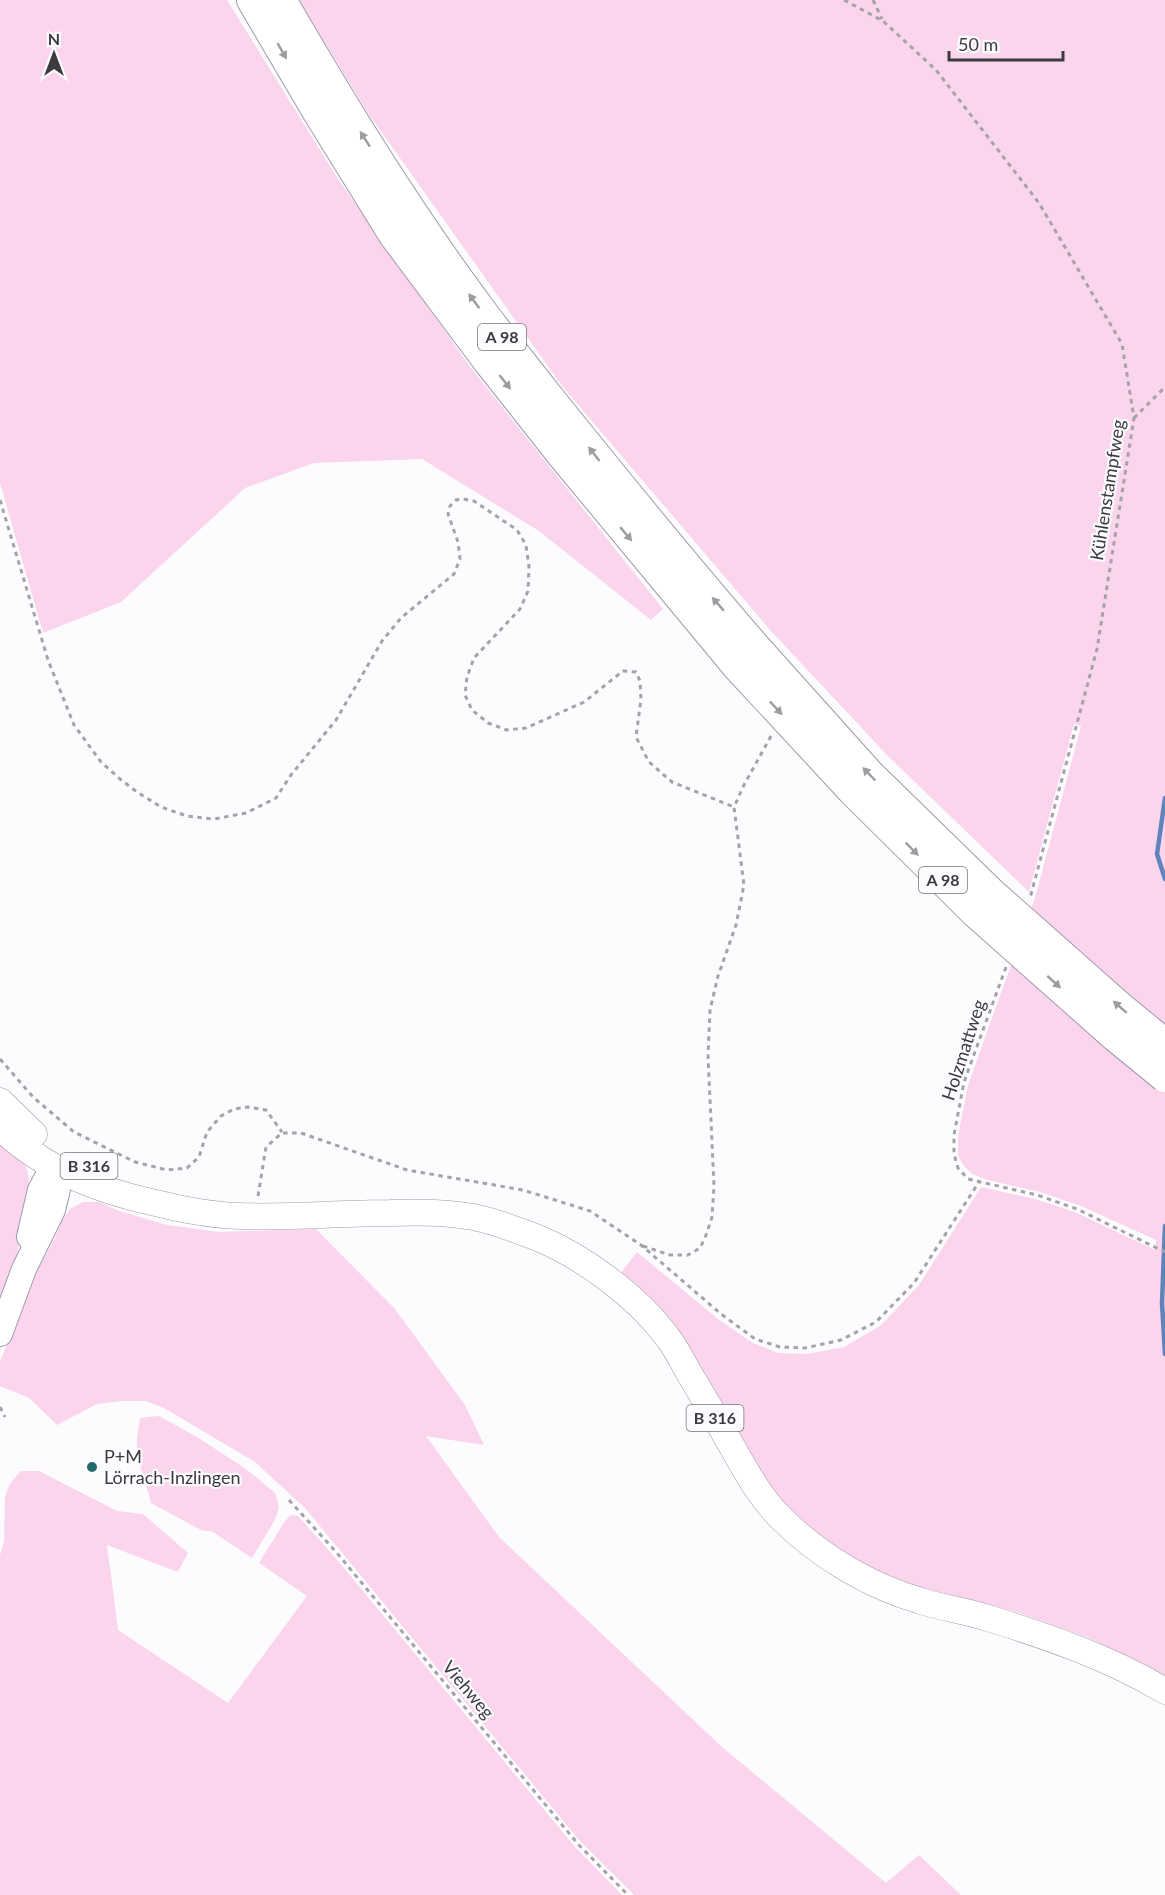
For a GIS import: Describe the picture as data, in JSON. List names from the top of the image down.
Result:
{
  "streets": {
    "highway": ["A 98"],
    "main road": ["B 316"],
    "path": ["Kühlenstampfweg", "Holzmattweg", "Viehweg"]
  },
  "places": ["P+M Lörrach-Inzlingen"],
  "scale_bar": "50 m",
  "north": "top"
}
